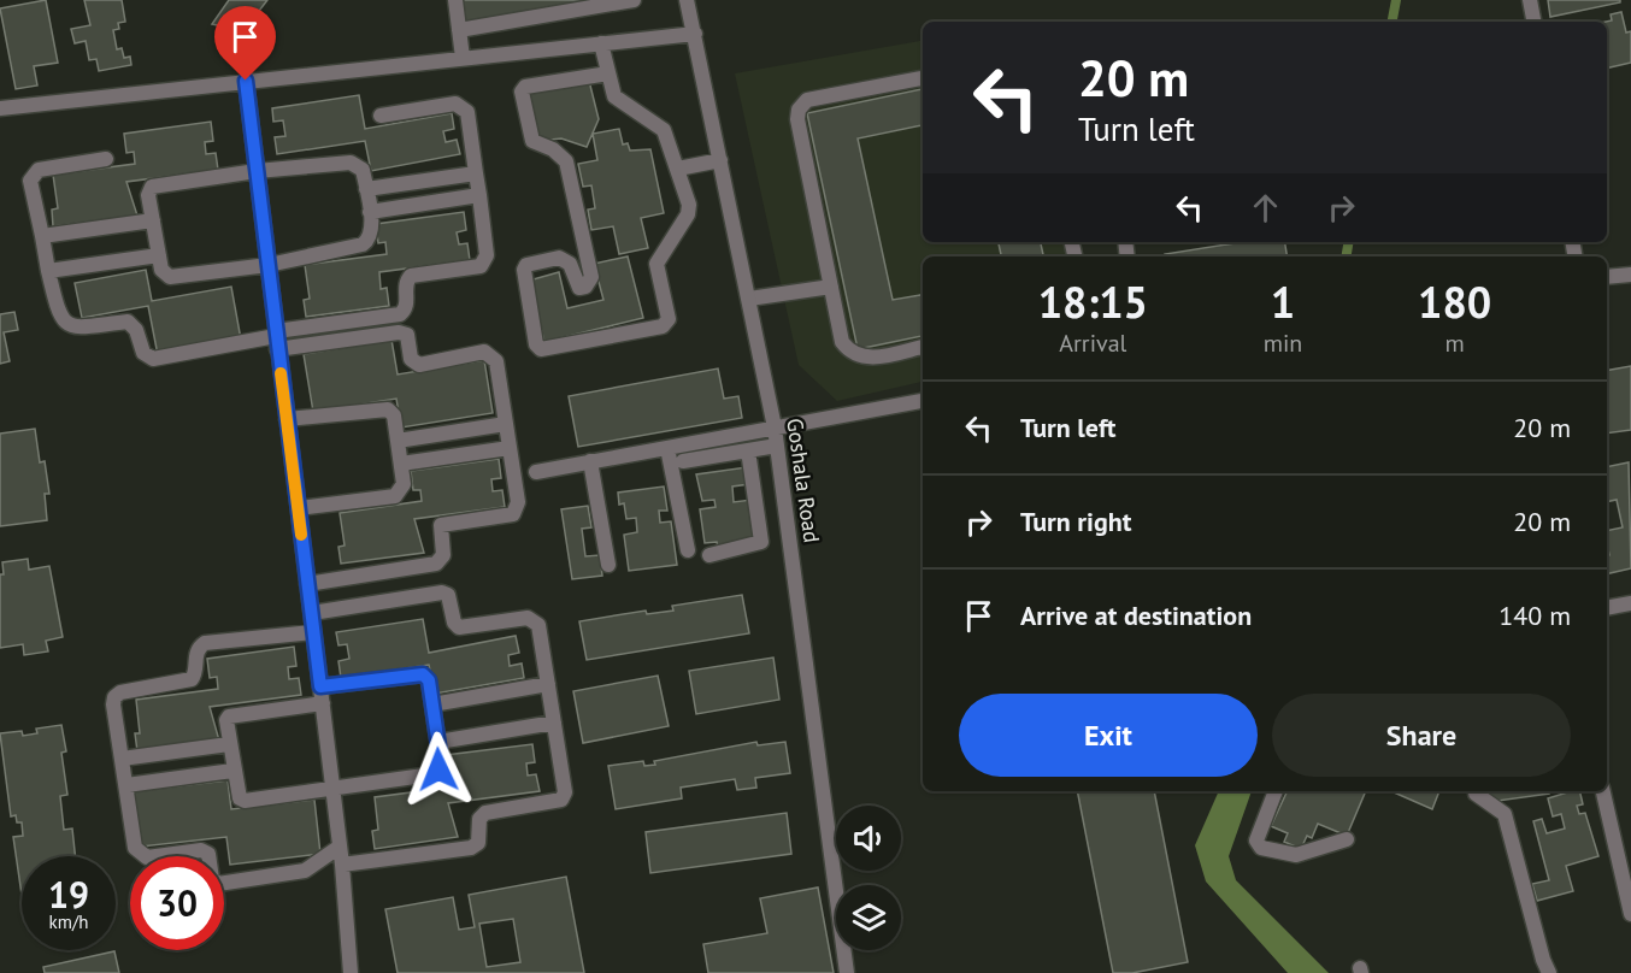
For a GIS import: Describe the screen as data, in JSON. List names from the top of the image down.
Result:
{
  "streets": {
    "street": ["Goshala Road"]
  },
  "page": {
    "turn": ["20 m", "Turn left"],
    "eta": [
      "18:15",
      "Arrival",
      "1",
      "min",
      "180",
      "m"
    ],
    "list": [
      {
        "name": "Turn left",
        "value": "20 m"
      },
      {
        "name": "Turn right",
        "value": "20 m"
      },
      {
        "name": "Arrive at destination",
        "value": "140 m"
      }
    ],
    "buttons": ["Exit", "Share"],
    "speed": "19 km/h",
    "limit": "30"
  }
}
